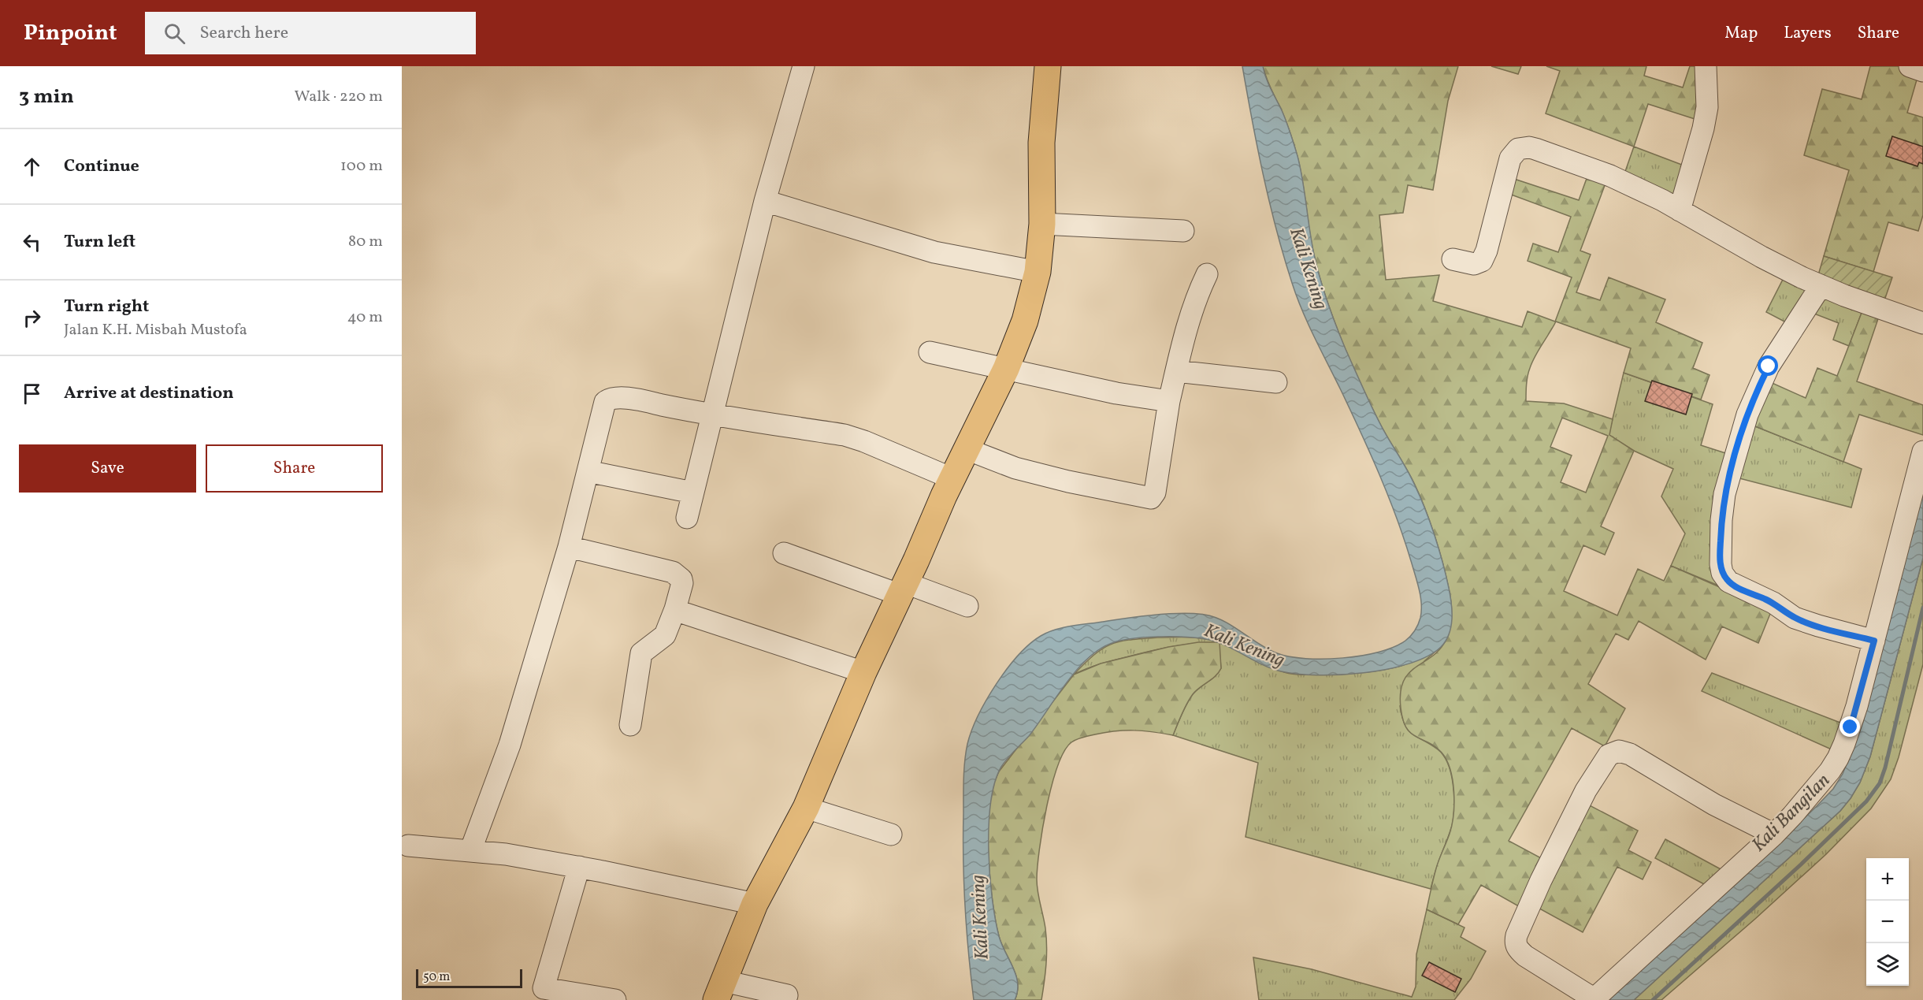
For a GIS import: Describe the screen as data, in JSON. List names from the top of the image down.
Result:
{
  "water": ["Kali Kening", "Kali Bangilan"],
  "scale_bar": "50 m",
  "page": {
    "header": "Pinpoint",
    "search": "Search here",
    "nav": ["Map", "Layers", "Share"],
    "heading": ["3 min", "Walk · 220 m"],
    "list": [
      ["Continue", "100 m"],
      ["Turn left", "80 m"],
      ["Turn right", "Jalan K.H. Misbah Mustofa", "40 m"],
      "Arrive at destination"
    ],
    "buttons": ["Save", "Share"],
    "map_buttons": ["+", "−"],
    "scale": "50 m"
  }
}
